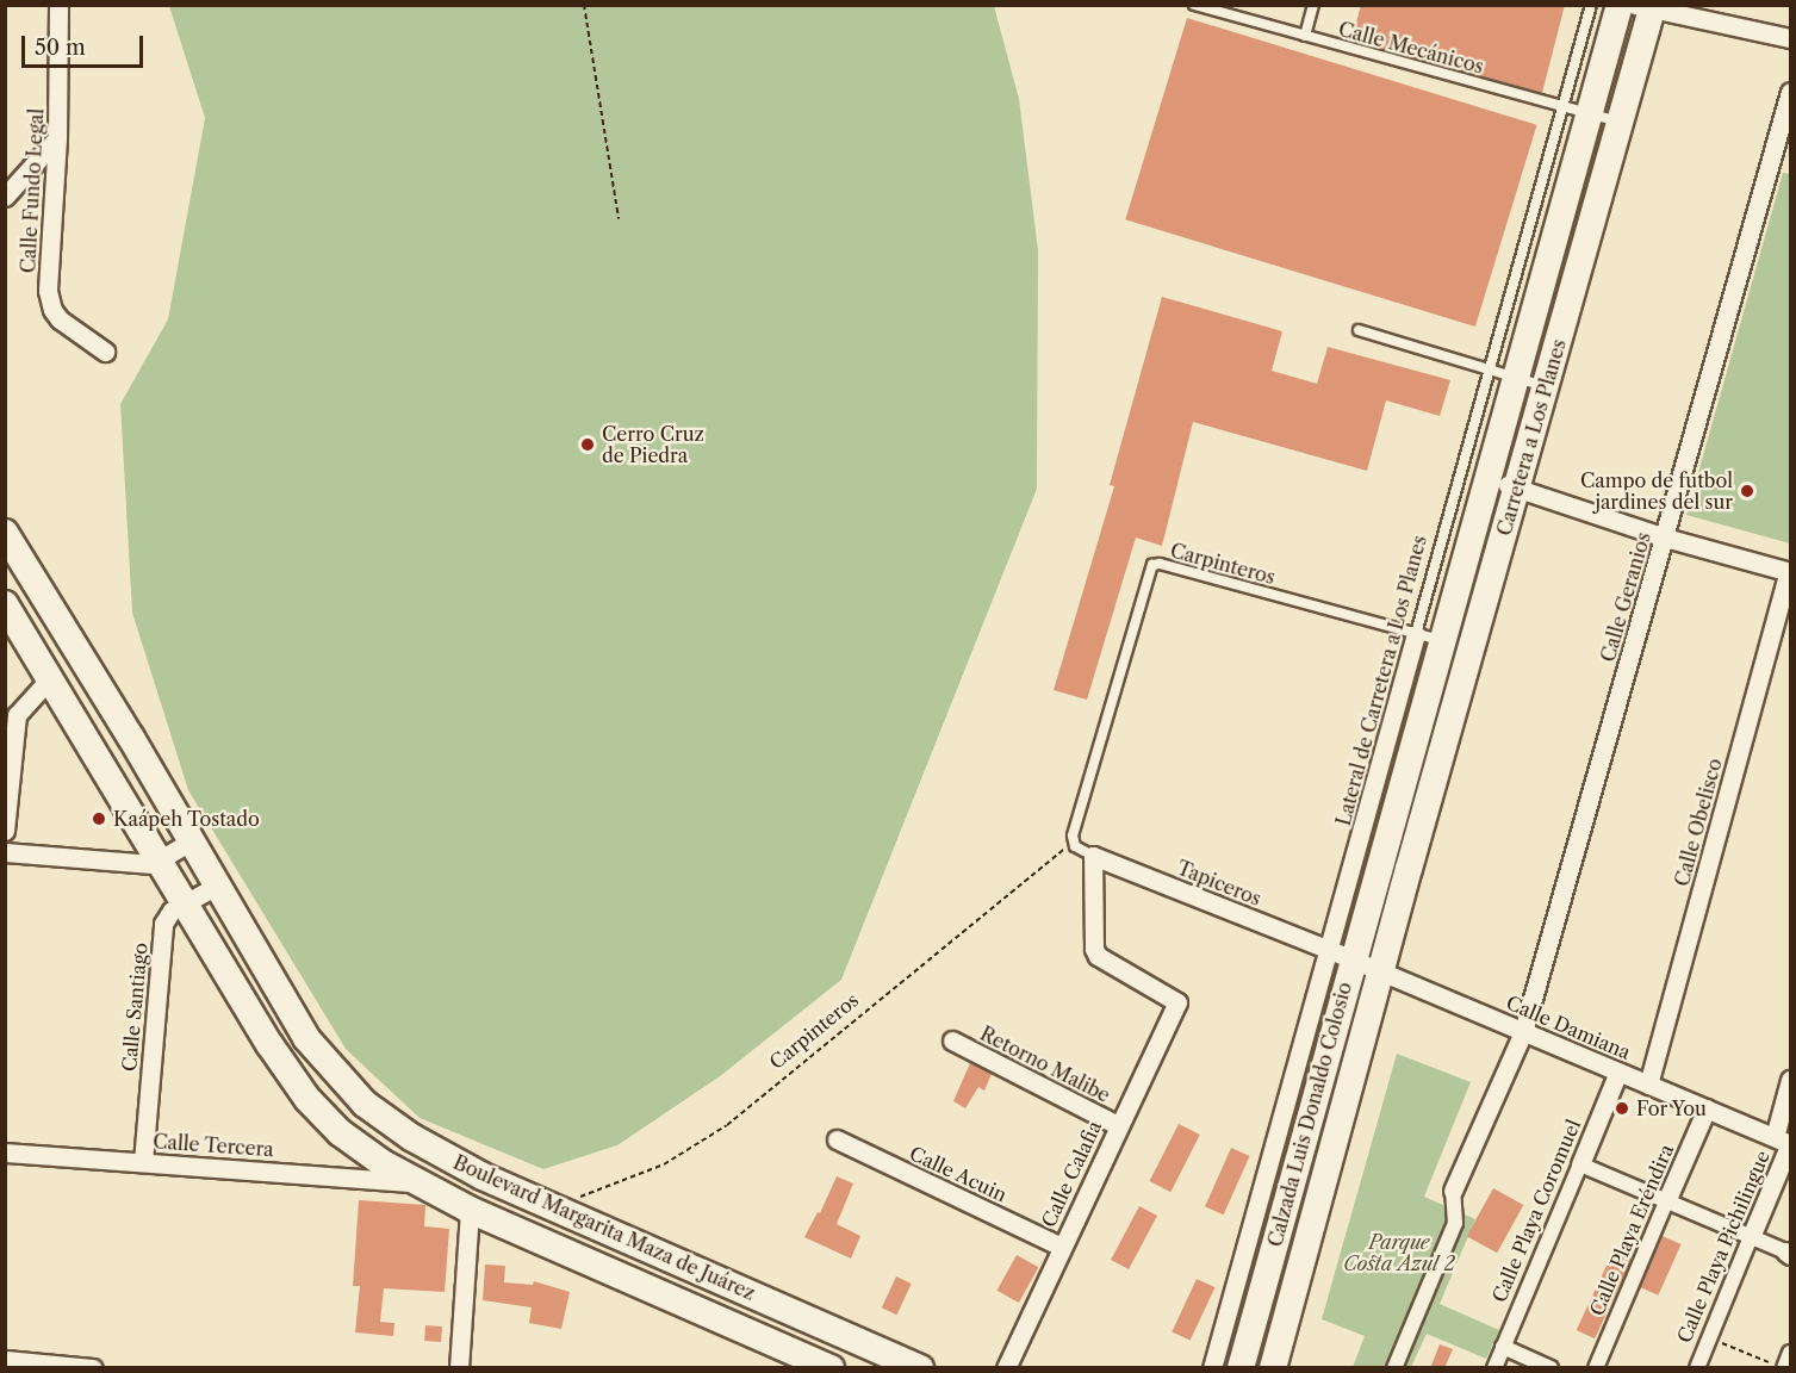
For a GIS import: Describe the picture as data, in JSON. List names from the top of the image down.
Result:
{
  "streets": {
    "main road": ["Carretera a Los Planes", "Calzada Luis Donaldo Colosio", "Boulevard Margarita Maza de Juárez"],
    "street": [
      "Calle Fundo Legal",
      "Calle Geranios",
      "Lateral de Carretera a Los Planes",
      "Calle Obelisco",
      "Tapiceros",
      "Calle Santiago",
      "Calle Damiana",
      "Retorno Malibe",
      "Calle Tercera",
      "Calle Acuin",
      "Calle Calafia",
      "Calle Playa Coromuel",
      "Calle Playa Eréndira",
      "Calle Playa Pichilingue"
    ],
    "lane": ["Calle Mecánicos", "Carpinteros"]
  },
  "crossings": [
    ["Calle Mecánicos", "Carretera a Los Planes"],
    ["Calle Mecánicos", "Lateral de Carretera a Los Planes"],
    ["Carretera a Los Planes", "Carpinteros"],
    ["Carretera a Los Planes", "Lateral de Carretera a Los Planes"],
    ["Carretera a Los Planes", "Calzada Luis Donaldo Colosio"],
    ["Carpinteros", "Lateral de Carretera a Los Planes"],
    ["Carpinteros", "Boulevard Margarita Maza de Juárez"],
    ["Calle Geranios", "Calle Damiana"],
    ["Lateral de Carretera a Los Planes", "Tapiceros"],
    ["Lateral de Carretera a Los Planes", "Calle Damiana"],
    ["Lateral de Carretera a Los Planes", "Calzada Luis Donaldo Colosio"],
    ["Calle Obelisco", "Calle Damiana"],
    ["Tapiceros", "Calle Damiana"],
    ["Tapiceros", "Calzada Luis Donaldo Colosio"],
    ["Tapiceros", "Calle Calafia"],
    ["Calle Santiago", "Calle Tercera"],
    ["Calle Santiago", "Boulevard Margarita Maza de Juárez"],
    ["Calle Damiana", "Calzada Luis Donaldo Colosio"],
    ["Calle Damiana", "Calle Playa Coromuel"],
    ["Calle Damiana", "Calle Playa Eréndira"],
    ["Calle Damiana", "Calle Playa Pichilingue"],
    ["Retorno Malibe", "Calle Calafia"],
    ["Calle Tercera", "Boulevard Margarita Maza de Juárez"],
    ["Calle Acuin", "Calle Calafia"]
  ],
  "parks": ["Parque Costa Azul 2"],
  "places": [
    "Cerro Cruz de Piedra",
    "Campo de futbol jardines del sur",
    "Kaápeh Tostado",
    "For You"
  ],
  "scale_bar": "50 m"
}
